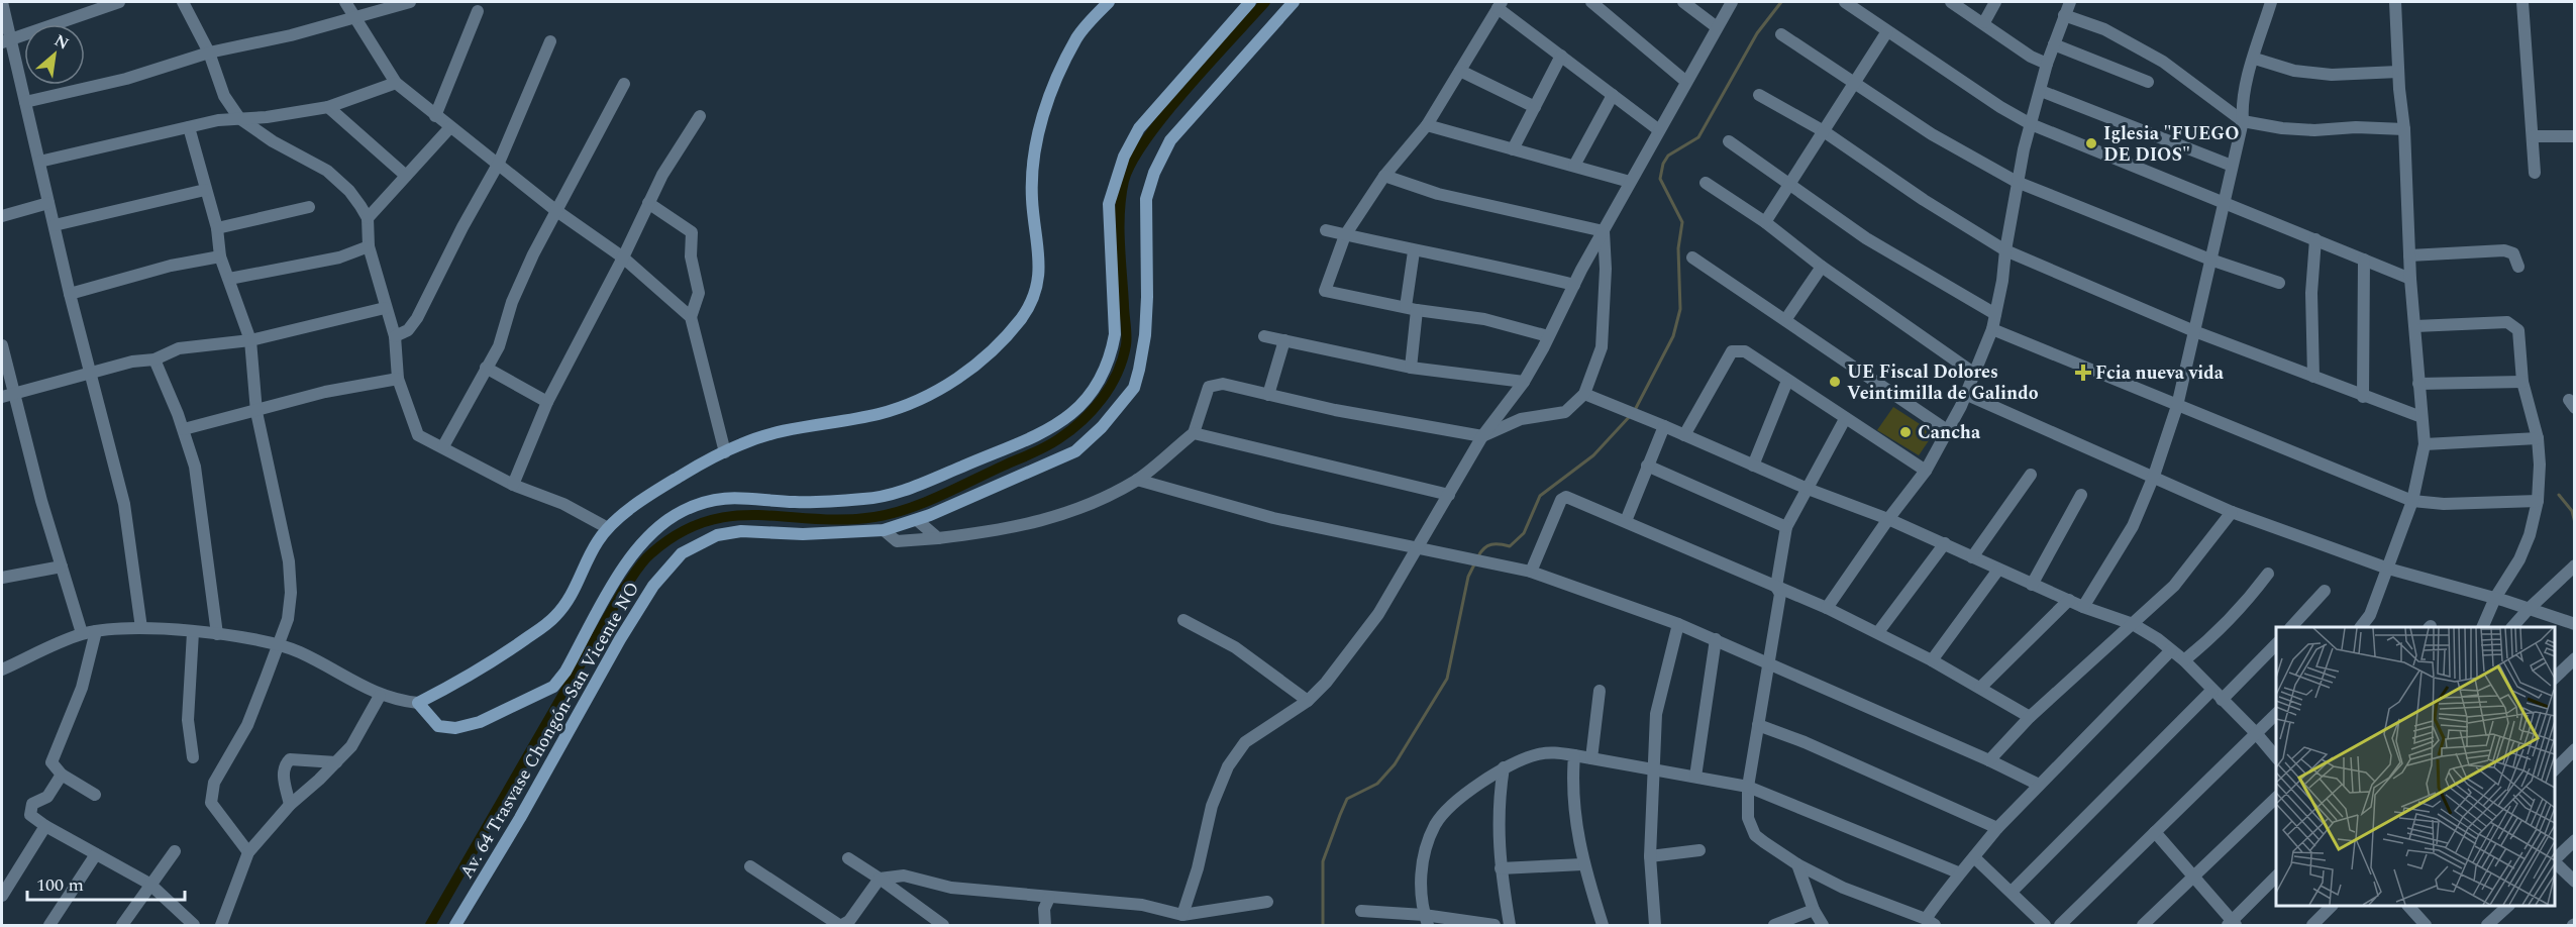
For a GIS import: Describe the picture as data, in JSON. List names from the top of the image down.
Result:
{
  "streets": {
    "street": ["Av. 64 Trasvase Chongón-San Vicente NO"]
  },
  "places": {
    "other": ["Iglesia \"FUEGO DE DIOS\"", "UE Fiscal Dolores Veintimilla de Galindo", "Cancha"],
    "health": ["Fcia nueva vida"]
  },
  "scale_bar": "100 m",
  "north": "top right"
}
